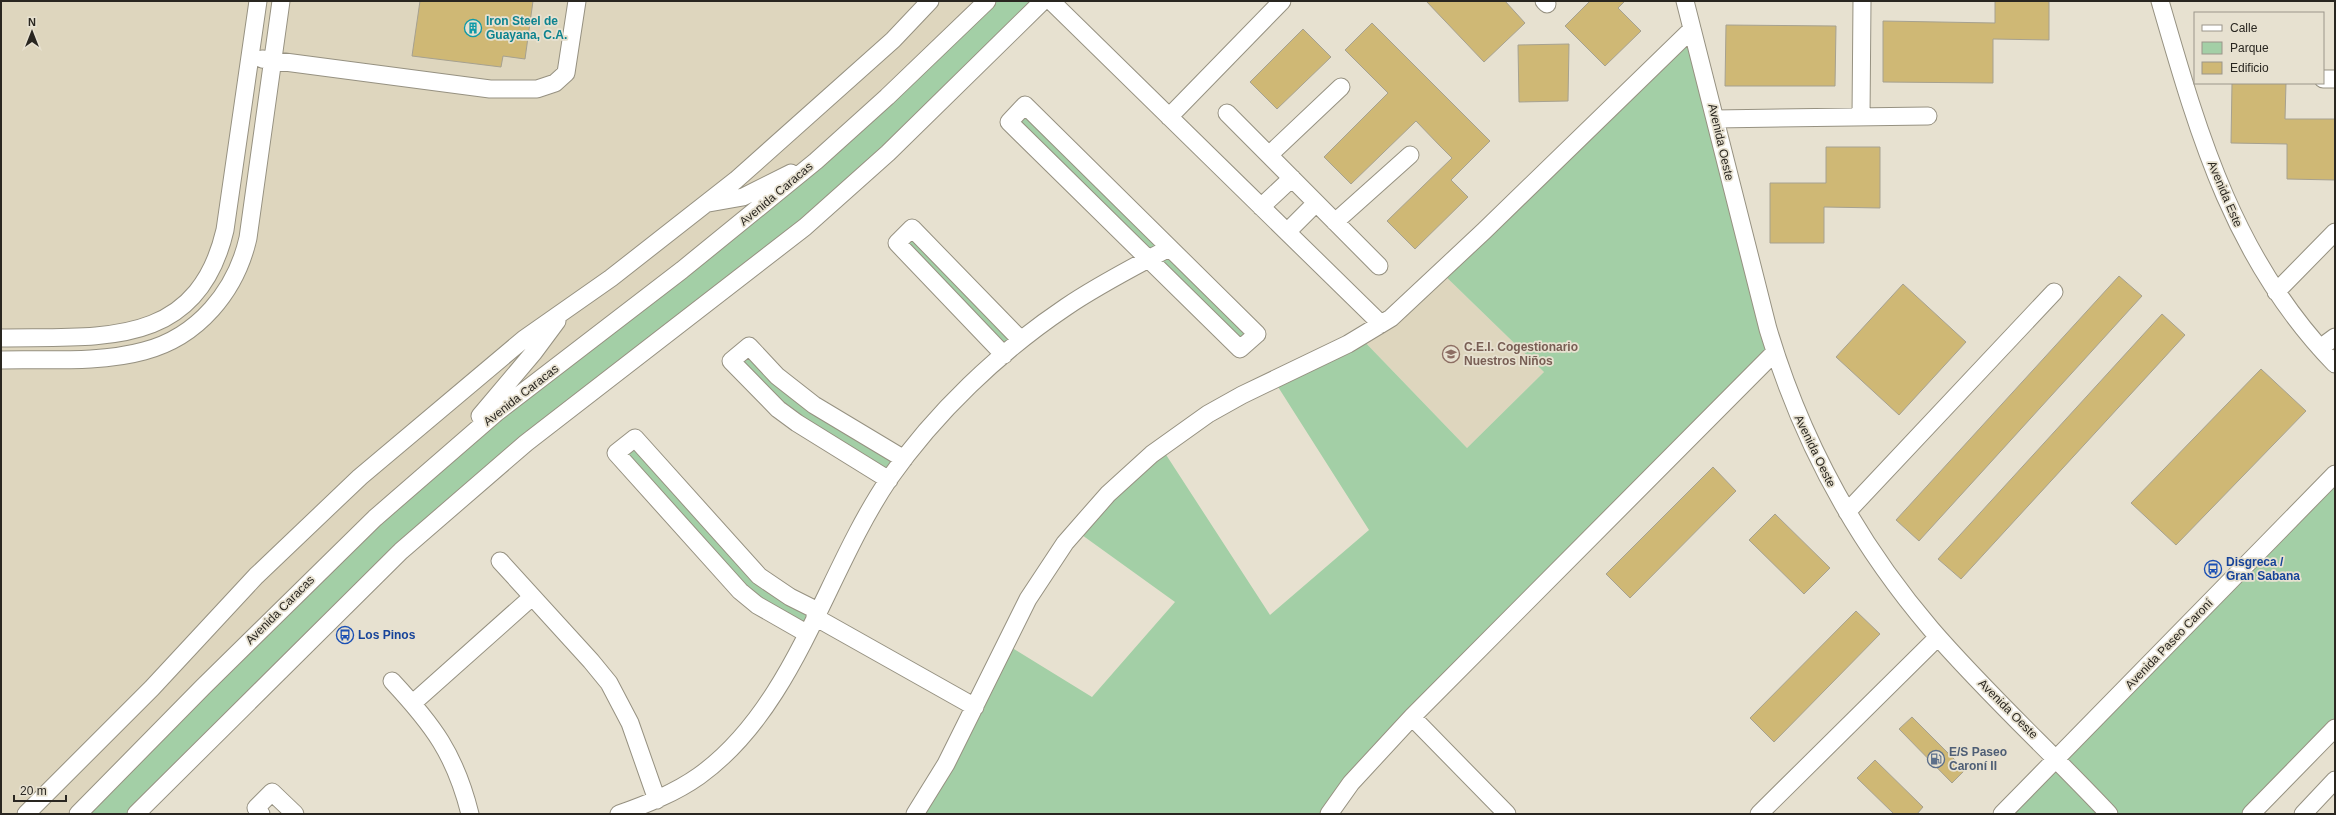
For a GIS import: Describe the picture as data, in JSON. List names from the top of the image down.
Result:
{
  "streets": {
    "street": [
      "Avenida Oeste",
      "Avenida Caracas",
      "Avenida Este",
      "Avenida Paseo Caroní"
    ]
  },
  "crossings": [
    ["Avenida Oeste", "Avenida Paseo Caroní"]
  ],
  "places": {
    "building": ["Iron Steel de Guayana, C.A."],
    "school or university": ["C.E.I. Cogestionario Nuestros Niños"],
    "bus stop": ["Disgreca / Gran Sabana", "Los Pinos"],
    "fuel station": ["E/S Paseo Caroní II"]
  },
  "legend": ["Calle", "Parque", "Edificio"],
  "scale_bar": "20 m",
  "north": "top"
}
